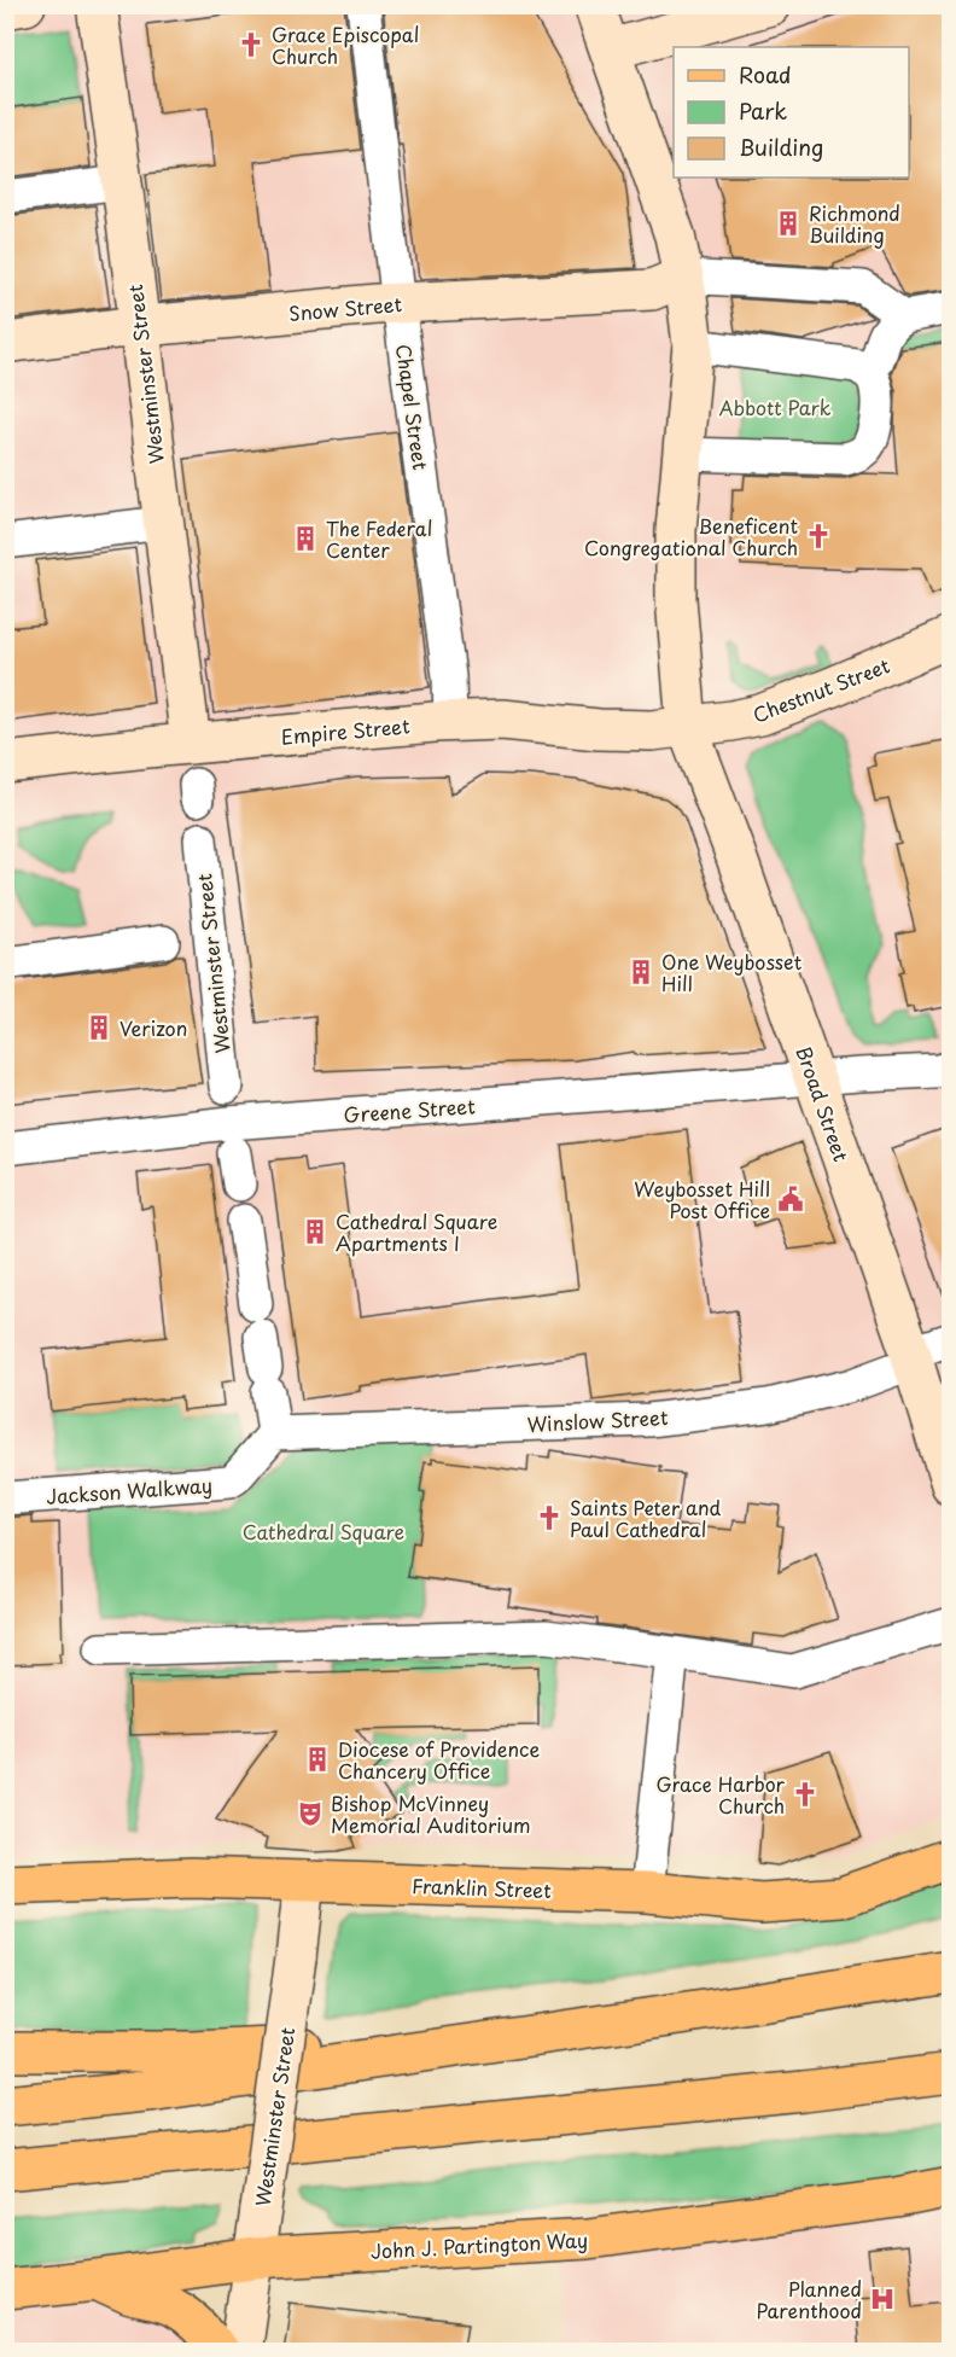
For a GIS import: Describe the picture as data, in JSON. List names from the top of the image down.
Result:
{
  "streets": {
    "main road": [
      "Snow Street",
      "Westminster Street",
      "Chestnut Street",
      "Empire Street",
      "Broad Street",
      "Franklin Street",
      "John J. Partington Way"
    ],
    "street": [
      "Chapel Street",
      "Greene Street",
      "Winslow Street",
      "Jackson Walkway"
    ]
  },
  "crossings": [
    ["Snow Street", "Westminster Street"],
    ["Snow Street", "Chapel Street"],
    ["Snow Street", "Broad Street"],
    ["Westminster Street", "Empire Street"],
    ["Westminster Street", "Franklin Street"],
    ["Westminster Street", "John J. Partington Way"],
    ["Chapel Street", "Empire Street"],
    ["Chestnut Street", "Empire Street"],
    ["Chestnut Street", "Broad Street"],
    ["Empire Street", "Broad Street"],
    ["Broad Street", "Greene Street"],
    ["Broad Street", "Winslow Street"],
    ["Winslow Street", "Jackson Walkway"]
  ],
  "parks": ["Abbott Park", "Cathedral Square"],
  "places": {
    "church": [
      "Grace Episcopal Church",
      "Beneficent Congregational Church",
      "Saints Peter and Paul Cathedral",
      "Grace Harbor Church"
    ],
    "building": [
      "Richmond Building",
      "The Federal Center",
      "One Weybosset Hill",
      "Verizon",
      "Cathedral Square Apartments I",
      "Diocese of Providence Chancery Office"
    ],
    "public building": ["Weybosset Hill Post Office"],
    "theatre": ["Bishop McVinney Memorial Auditorium"],
    "hospital": ["Planned Parenthood"]
  },
  "legend": ["Road", "Park", "Building"]
}
